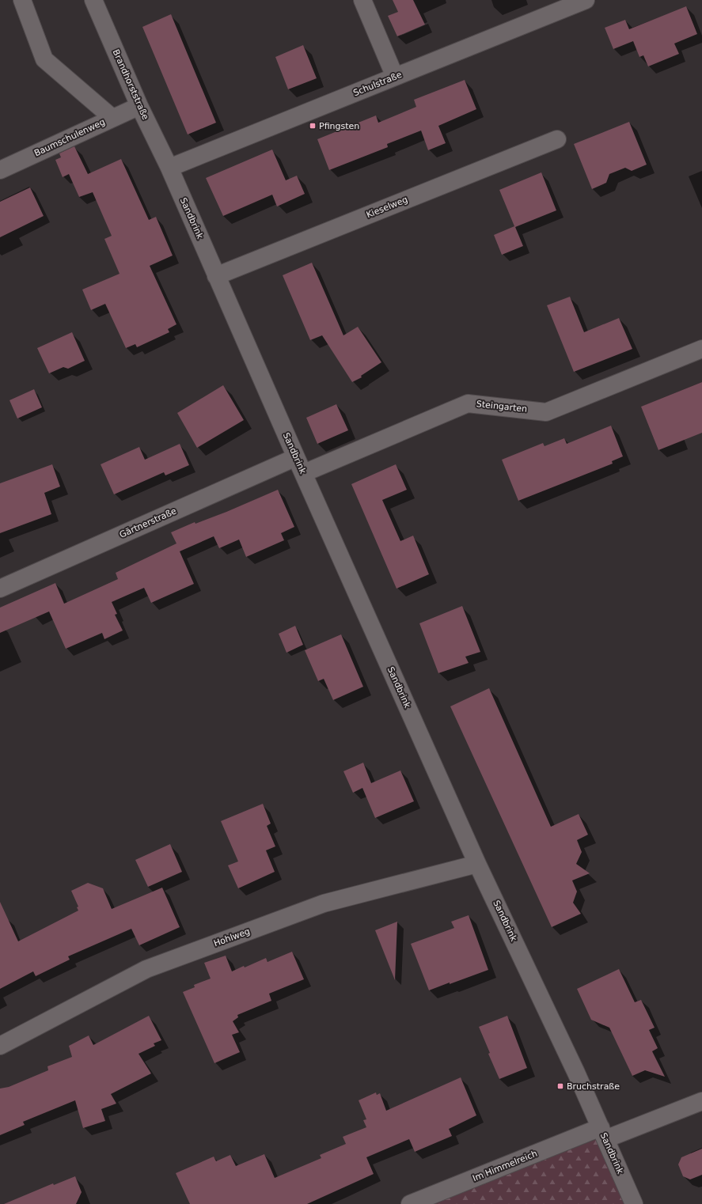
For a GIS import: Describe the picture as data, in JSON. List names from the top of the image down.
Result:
{
  "streets": {
    "street": [
      "Schulstraße",
      "Brandhorststraße",
      "Baumschulenweg",
      "Kieselweg",
      "Sandbrink",
      "Steingarten",
      "Gärtnerstraße",
      "Hohlweg",
      "Im Himmelreich"
    ]
  },
  "crossings": [
    ["Schulstraße", "Brandhorststraße"],
    ["Schulstraße", "Sandbrink"],
    ["Brandhorststraße", "Baumschulenweg"],
    ["Brandhorststraße", "Sandbrink"],
    ["Kieselweg", "Sandbrink"],
    ["Sandbrink", "Steingarten"],
    ["Sandbrink", "Gärtnerstraße"],
    ["Sandbrink", "Hohlweg"],
    ["Sandbrink", "Im Himmelreich"]
  ],
  "places": {
    "transit": ["Pfingsten", "Bruchstraße"]
  }
}
